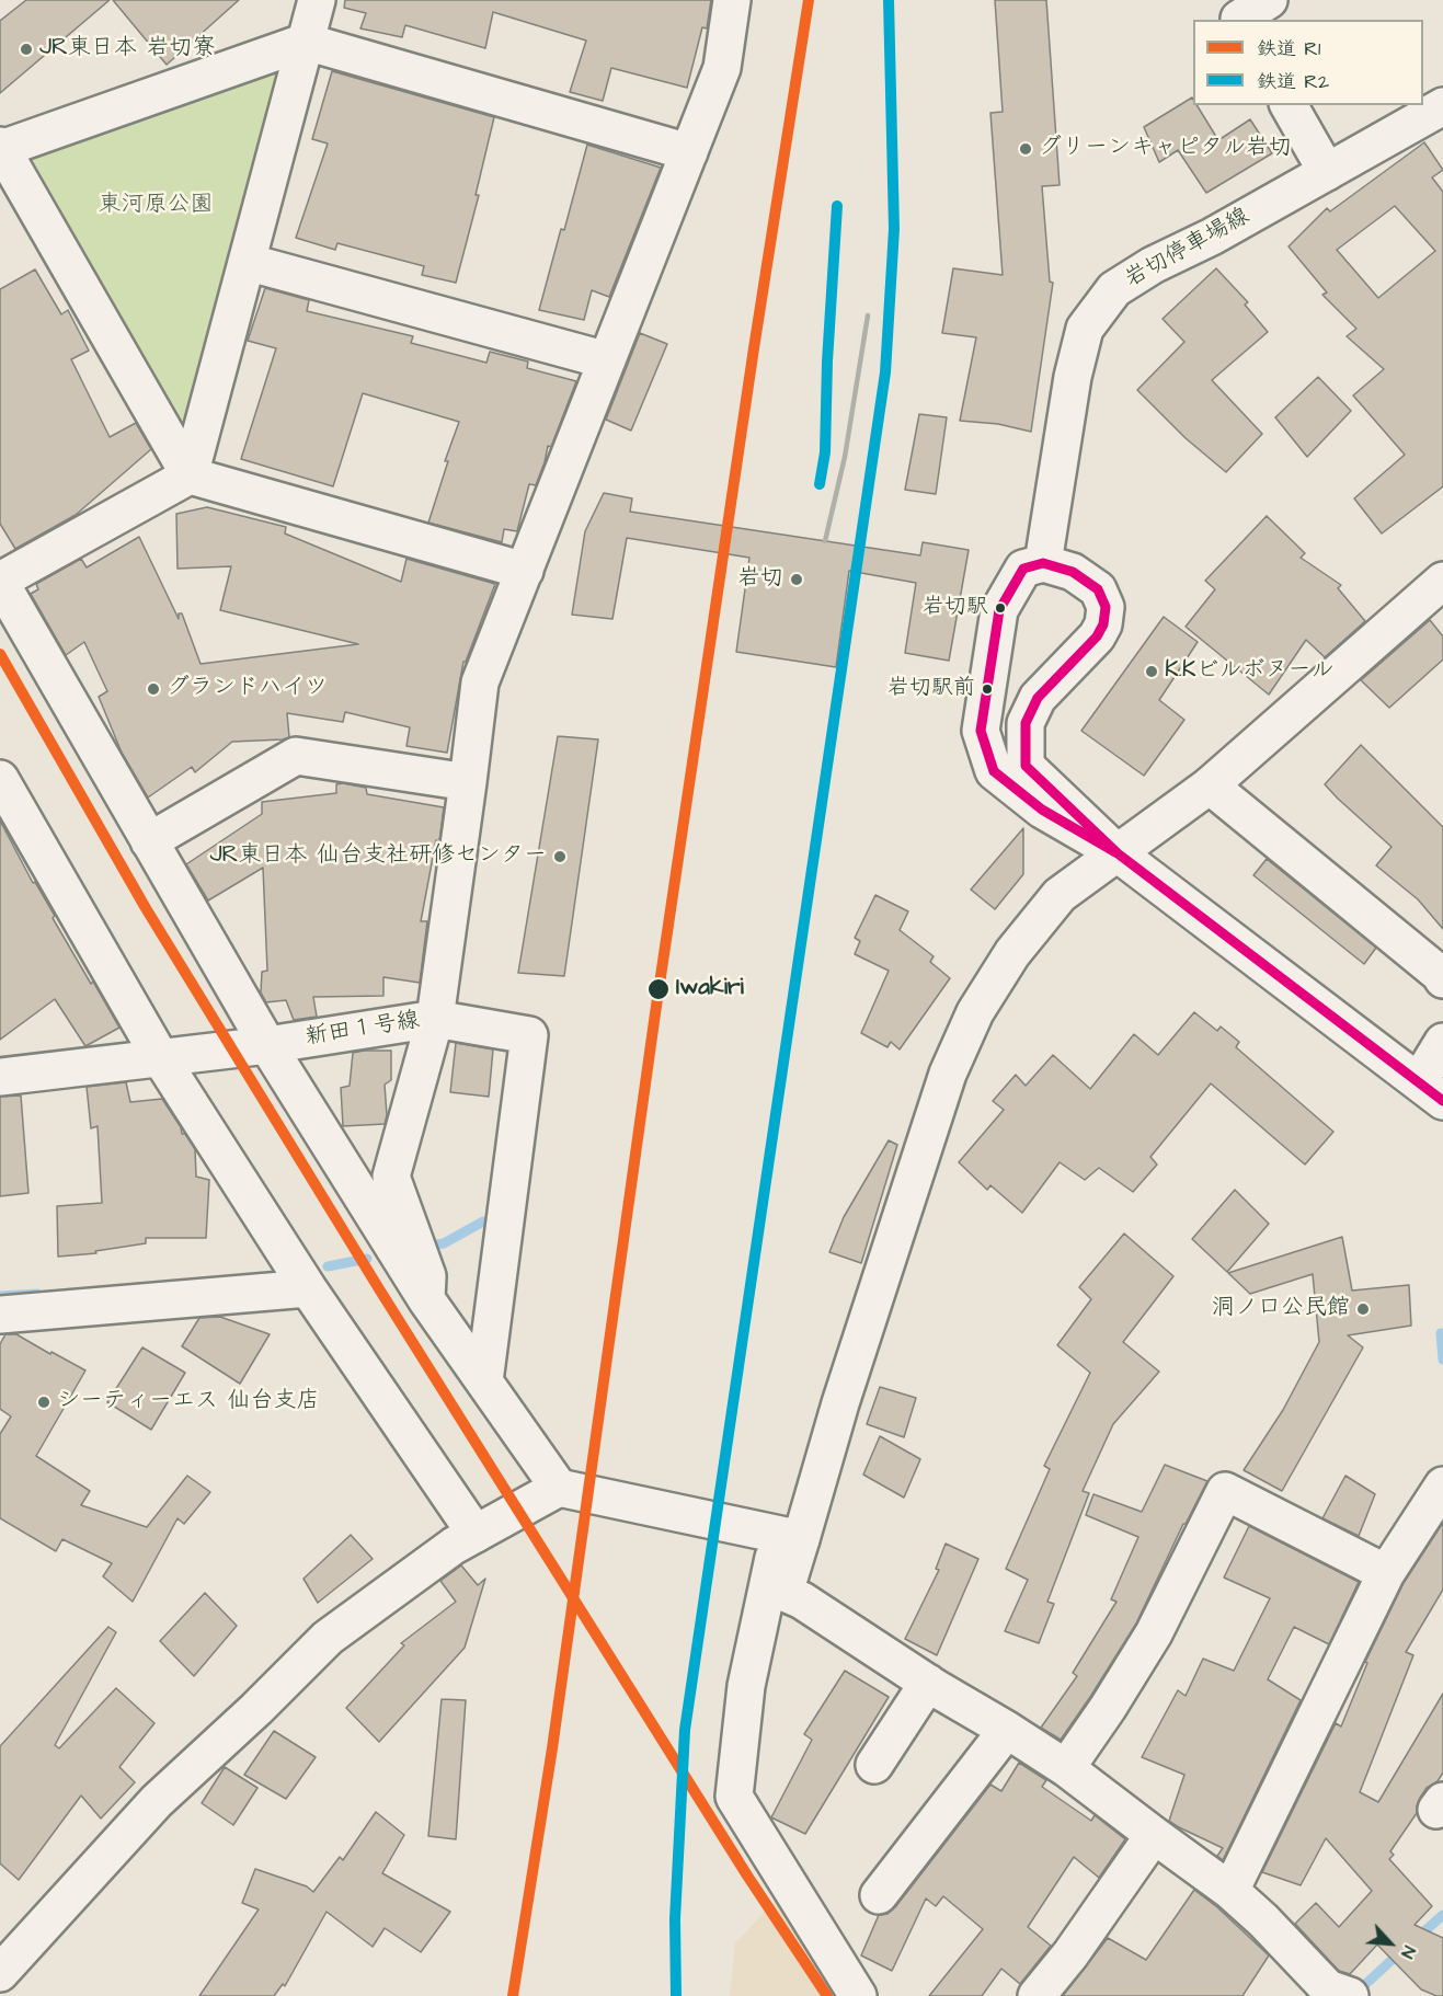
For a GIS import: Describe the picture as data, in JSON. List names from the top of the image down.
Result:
{
  "streets": {
    "street": ["岩切停車場線", "新田１号線"]
  },
  "parks": ["東河原公園"],
  "places": [
    "JR東日本 岩切寮",
    "グリーンキャピタル岩切",
    "岩切",
    "岩切駅",
    "K.Kビルボヌール",
    "グランドハイツ",
    "岩切駅前",
    "JR東日本 仙台支社研修センター",
    "Iwakiri",
    "洞ノ口公民館",
    "シーティーエス 仙台支店"
  ],
  "lines": ["rail line R1", "rail line R2"],
  "legend": ["鉄道 R1", "鉄道 R2"],
  "north": "bottom right"
}
